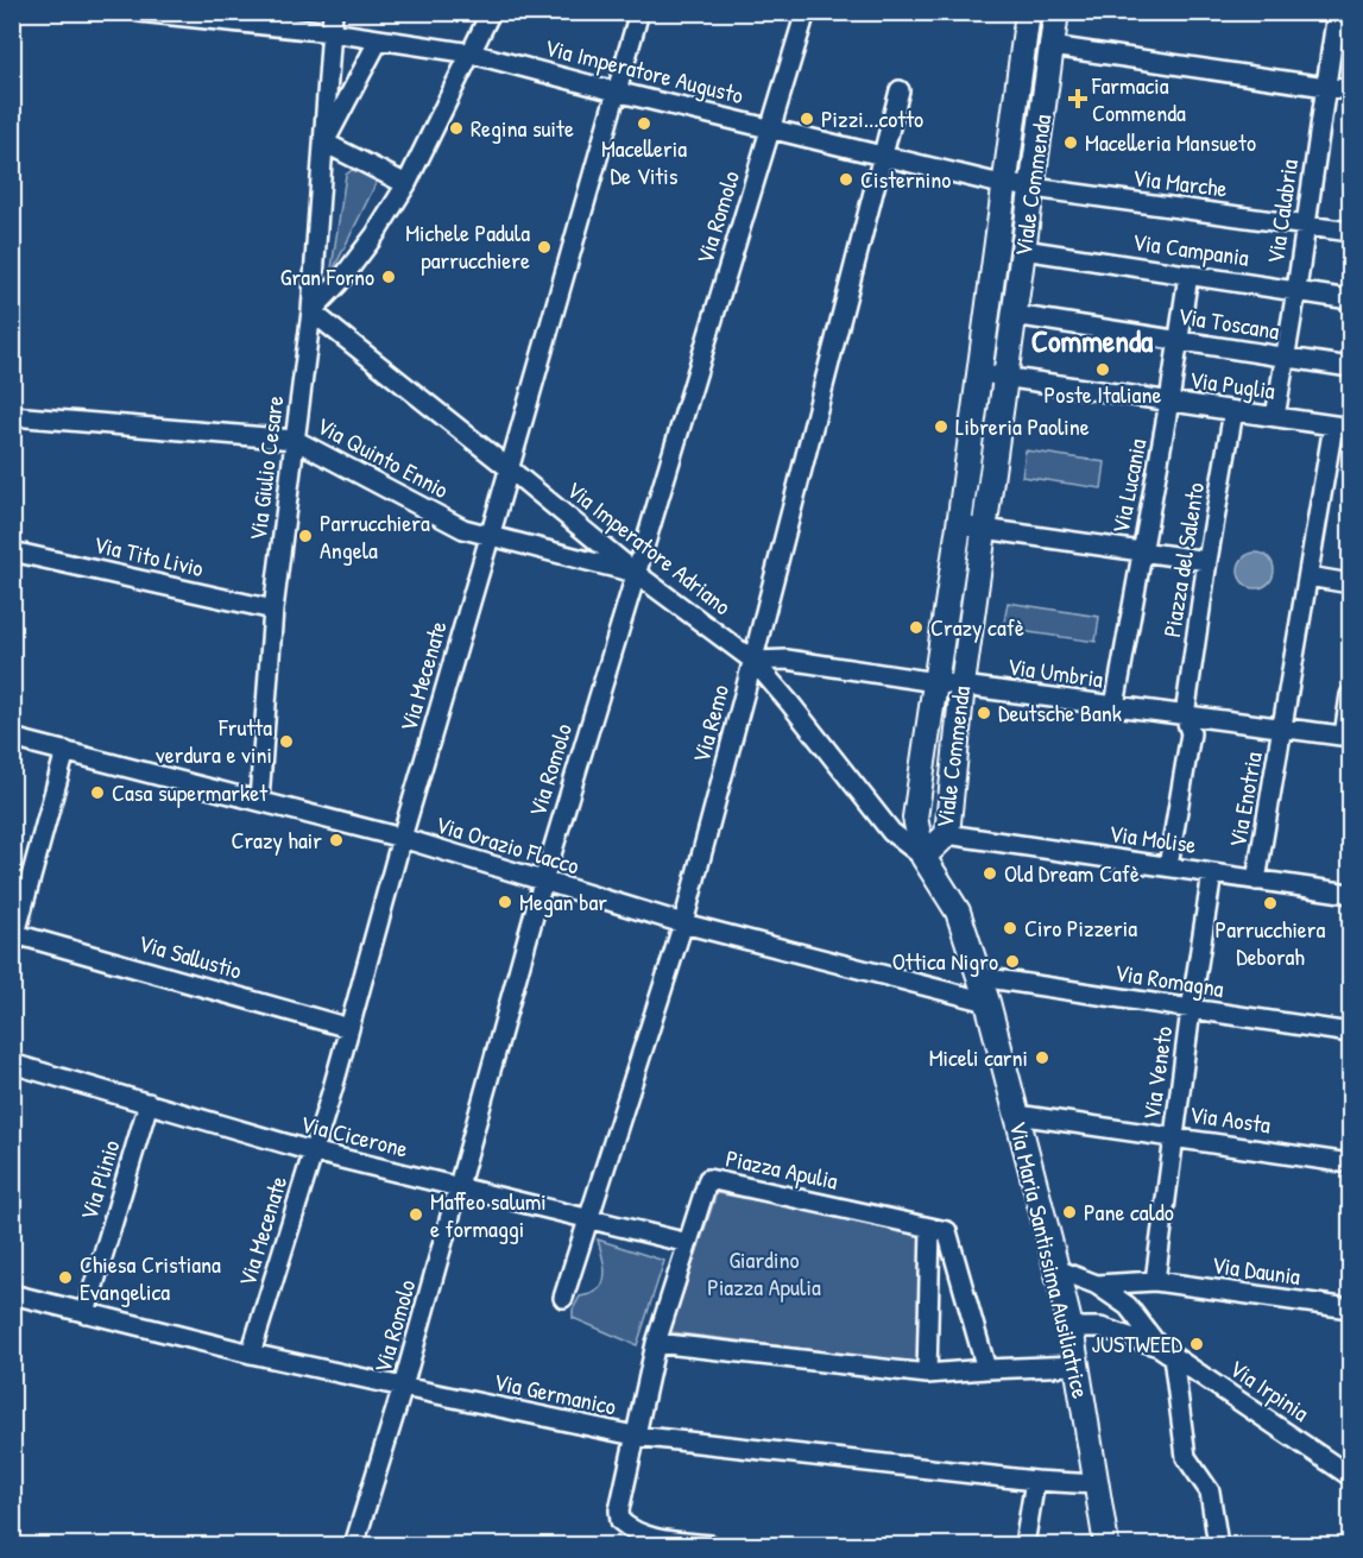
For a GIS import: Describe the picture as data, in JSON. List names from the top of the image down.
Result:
{
  "streets": {
    "street": [
      "Via Imperatore Augusto",
      "Via Marche",
      "Viale Commenda",
      "Via Calabria",
      "Via Romolo",
      "Via Campania",
      "Via Toscana",
      "Via Puglia",
      "Via Quinto Ennio",
      "Via Giulio Cesare",
      "Via Lucania",
      "Via Imperatore Adriano",
      "Via Tito Livio",
      "Piazza del Salento",
      "Via Umbria",
      "Via Mecenate",
      "Via Remo",
      "Via Enotria",
      "Via Molise",
      "Via Orazio Flacco",
      "Via Sallustio",
      "Via Romagna",
      "Via Veneto",
      "Via Aosta",
      "Via Cicerone",
      "Piazza Apulia",
      "Via Plinio",
      "Via Maria Santissima Ausiliatrice",
      "Via Daunia",
      "Via Irpinia",
      "Via Germanico"
    ]
  },
  "crossings": [
    ["Via Imperatore Augusto", "Via Marche"],
    ["Via Imperatore Augusto", "Viale Commenda"],
    ["Via Imperatore Augusto", "Via Romolo"],
    ["Via Imperatore Augusto", "Via Giulio Cesare"],
    ["Via Imperatore Augusto", "Via Mecenate"],
    ["Via Imperatore Augusto", "Via Remo"],
    ["Via Marche", "Viale Commenda"],
    ["Via Marche", "Via Calabria"],
    ["Viale Commenda", "Via Campania"],
    ["Viale Commenda", "Via Toscana"],
    ["Viale Commenda", "Via Puglia"],
    ["Viale Commenda", "Via Imperatore Adriano"],
    ["Viale Commenda", "Via Umbria"],
    ["Viale Commenda", "Via Molise"],
    ["Viale Commenda", "Via Maria Santissima Ausiliatrice"],
    ["Via Calabria", "Via Campania"],
    ["Via Calabria", "Via Toscana"],
    ["Via Calabria", "Via Puglia"],
    ["Via Romolo", "Via Quinto Ennio"],
    ["Via Romolo", "Via Imperatore Adriano"],
    ["Via Romolo", "Via Orazio Flacco"],
    ["Via Romolo", "Via Cicerone"],
    ["Via Romolo", "Via Germanico"],
    ["Via Campania", "Via Lucania"],
    ["Via Toscana", "Via Lucania"],
    ["Via Puglia", "Via Lucania"],
    ["Via Puglia", "Piazza del Salento"],
    ["Via Quinto Ennio", "Via Giulio Cesare"],
    ["Via Quinto Ennio", "Via Imperatore Adriano"],
    ["Via Quinto Ennio", "Via Mecenate"],
    ["Via Giulio Cesare", "Via Imperatore Adriano"],
    ["Via Giulio Cesare", "Via Tito Livio"],
    ["Via Giulio Cesare", "Via Orazio Flacco"],
    ["Via Lucania", "Via Umbria"],
    ["Via Imperatore Adriano", "Via Umbria"],
    ["Via Imperatore Adriano", "Via Mecenate"],
    ["Via Imperatore Adriano", "Via Remo"],
    ["Via Imperatore Adriano", "Via Maria Santissima Ausiliatrice"],
    ["Piazza del Salento", "Via Umbria"],
    ["Piazza del Salento", "Via Molise"],
    ["Via Umbria", "Via Remo"],
    ["Via Umbria", "Via Enotria"],
    ["Via Mecenate", "Via Orazio Flacco"],
    ["Via Mecenate", "Via Sallustio"],
    ["Via Mecenate", "Via Cicerone"],
    ["Via Mecenate", "Via Germanico"],
    ["Via Remo", "Via Orazio Flacco"],
    ["Via Remo", "Via Cicerone"],
    ["Via Enotria", "Via Molise"],
    ["Via Molise", "Via Veneto"],
    ["Via Orazio Flacco", "Via Maria Santissima Ausiliatrice"],
    ["Via Romagna", "Via Veneto"],
    ["Via Romagna", "Via Maria Santissima Ausiliatrice"],
    ["Via Veneto", "Via Aosta"],
    ["Via Veneto", "Via Daunia"],
    ["Via Aosta", "Via Maria Santissima Ausiliatrice"],
    ["Via Cicerone", "Piazza Apulia"],
    ["Via Cicerone", "Via Plinio"],
    ["Piazza Apulia", "Via Germanico"],
    ["Via Plinio", "Via Germanico"],
    ["Via Maria Santissima Ausiliatrice", "Via Germanico"]
  ],
  "districts": ["Commenda"],
  "parks": ["Giardino Piazza Apulia"],
  "places": {
    "health": ["Farmacia Commenda"],
    "other": [
      "Pizzi...cotto",
      "Macelleria De Vitis",
      "Regina suite",
      "Macelleria Mansueto",
      "Cisternino",
      "Michele Padula parrucchiere",
      "Gran Forno",
      "Poste Italiane",
      "Libreria Paoline",
      "Parrucchiera Angela",
      "Crazy cafè",
      "Deutsche Bank",
      "Frutta verdura e vini",
      "Casa supermarket",
      "Crazy hair",
      "Old Dream Cafè",
      "Megan bar",
      "Parrucchiera Deborah",
      "Ciro Pizzeria",
      "Ottica Nigro",
      "Miceli carni",
      "Pane caldo",
      "Maffeo salumi e formaggi",
      "Chiesa Cristiana Evangelica",
      "JUSTWEED"
    ]
  }
}
